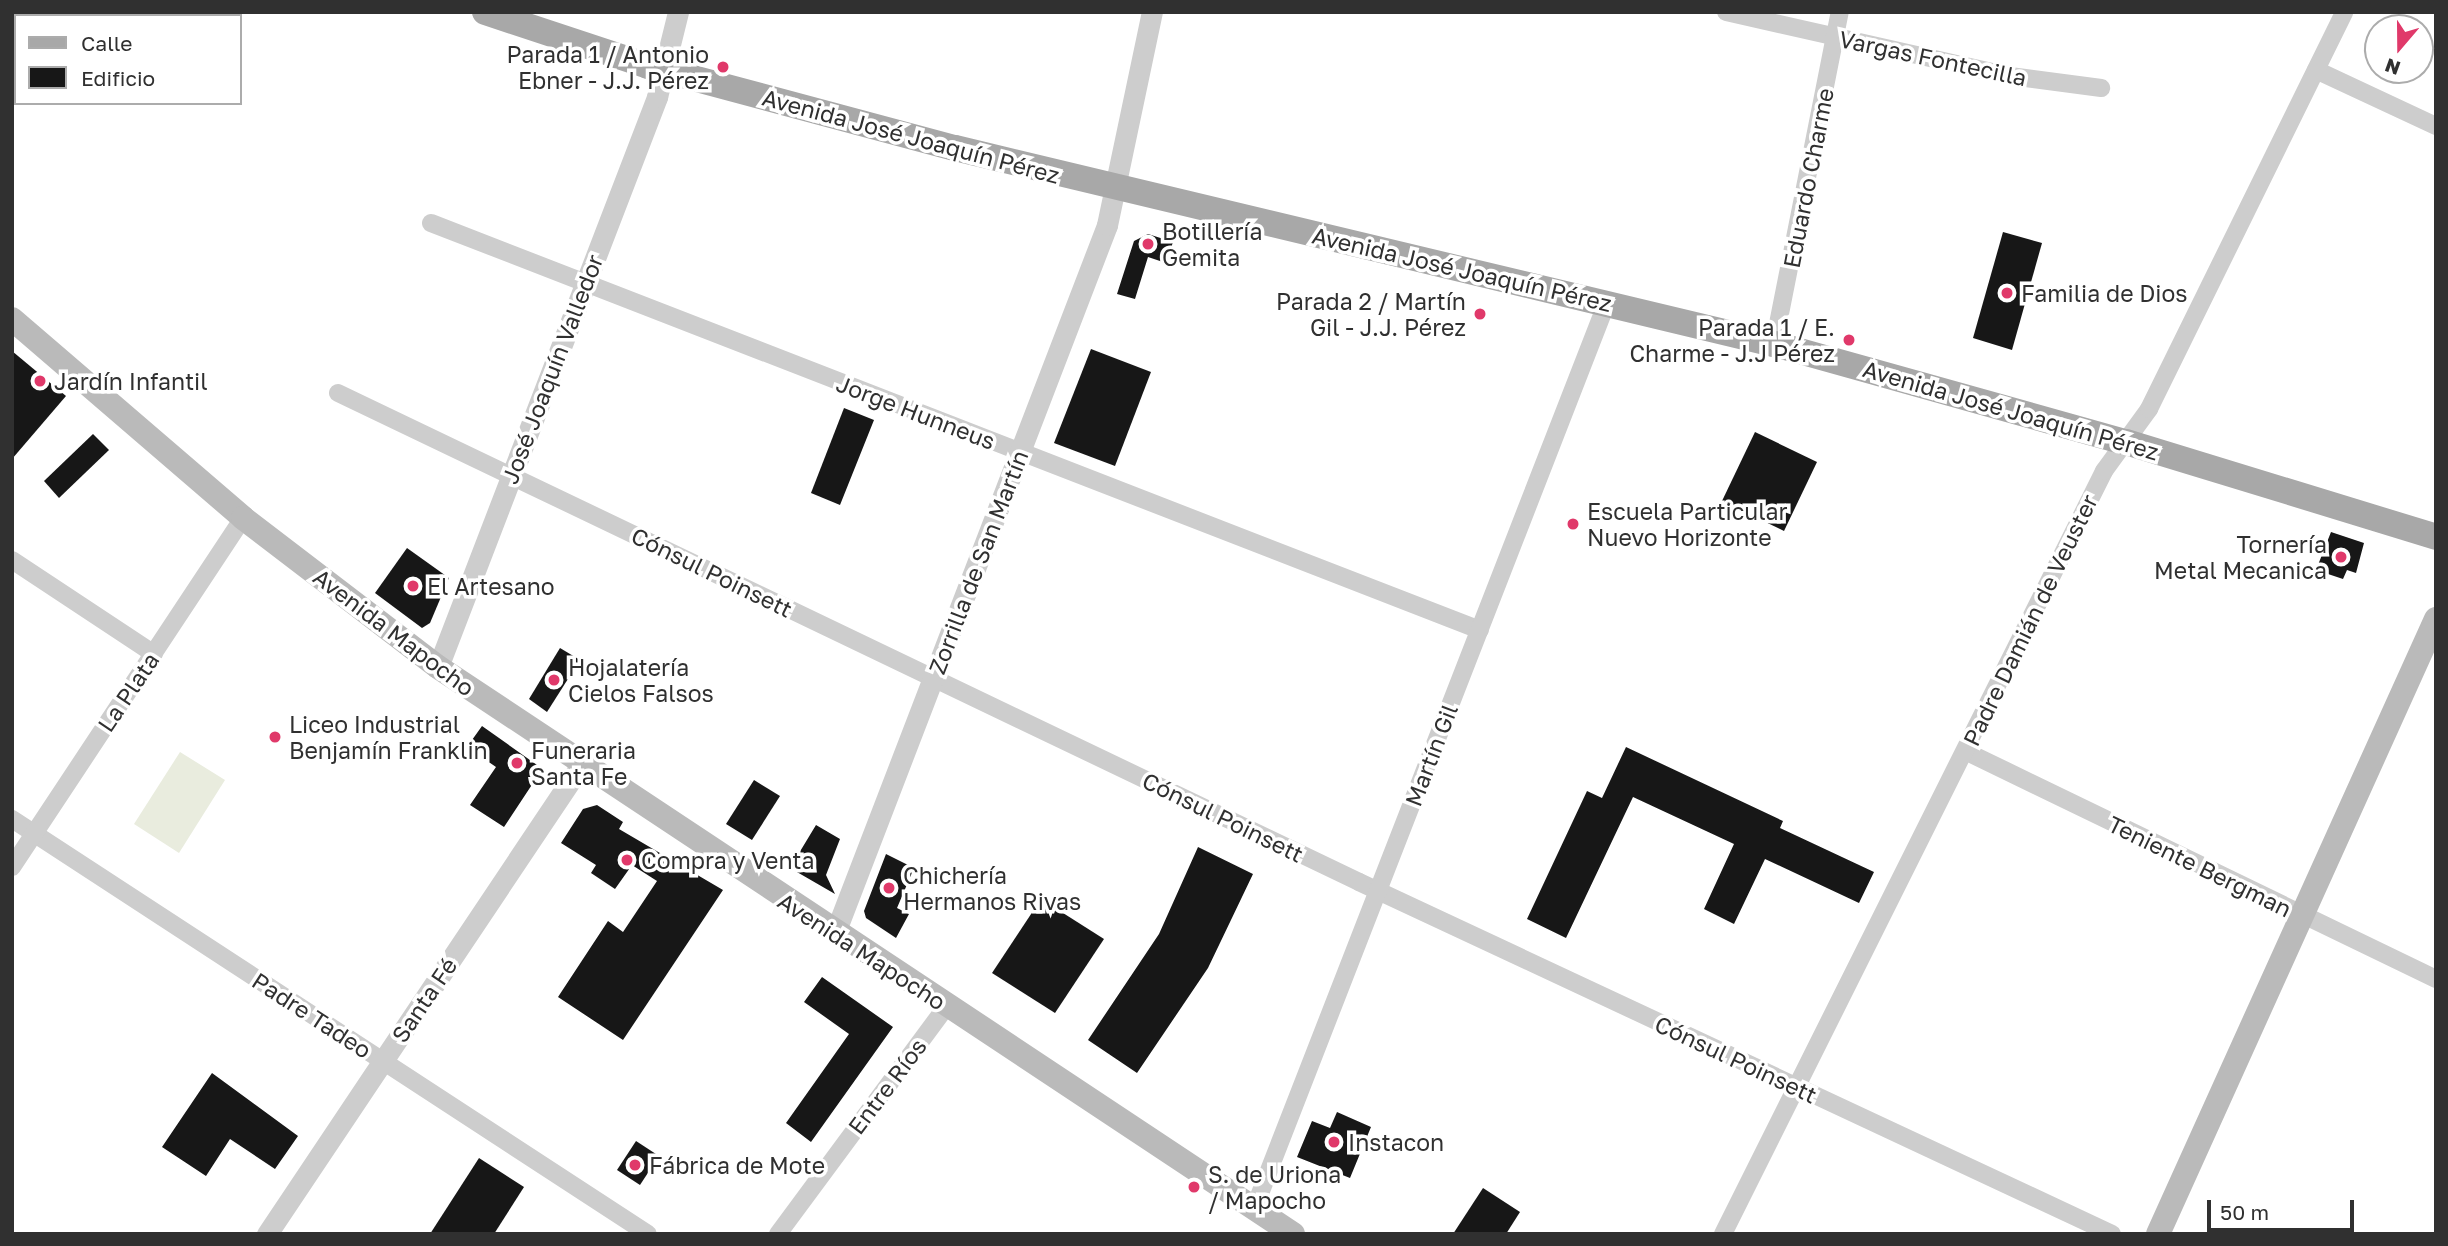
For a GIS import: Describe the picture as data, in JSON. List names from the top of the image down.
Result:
{
  "streets": {
    "main road": ["Avenida José Joaquín Pérez", "Avenida Mapocho"],
    "street": [
      "Vargas Fontecilla",
      "Eduardo Charme",
      "José Joaquín Valledor",
      "Jorge Hunneus",
      "Zorrilla de San Martín",
      "Cónsul Poinsett",
      "Padre Damián de Veuster",
      "La Plata",
      "Martín Gil",
      "Teniente Bergman",
      "Santa Fé",
      "Padre Tadeo",
      "Entre Ríos"
    ]
  },
  "crossings": [
    ["Vargas Fontecilla", "Eduardo Charme"],
    ["Avenida José Joaquín Pérez", "Eduardo Charme"],
    ["Avenida José Joaquín Pérez", "José Joaquín Valledor"],
    ["Avenida José Joaquín Pérez", "Zorrilla de San Martín"],
    ["Avenida José Joaquín Pérez", "Padre Damián de Veuster"],
    ["Avenida José Joaquín Pérez", "Martín Gil"],
    ["José Joaquín Valledor", "Jorge Hunneus"],
    ["José Joaquín Valledor", "Cónsul Poinsett"],
    ["José Joaquín Valledor", "Avenida Mapocho"],
    ["Jorge Hunneus", "Zorrilla de San Martín"],
    ["Jorge Hunneus", "Martín Gil"],
    ["Zorrilla de San Martín", "Cónsul Poinsett"],
    ["Zorrilla de San Martín", "Avenida Mapocho"],
    ["Cónsul Poinsett", "Padre Damián de Veuster"],
    ["Cónsul Poinsett", "Martín Gil"],
    ["Padre Damián de Veuster", "Teniente Bergman"],
    ["Avenida Mapocho", "La Plata"],
    ["Avenida Mapocho", "Martín Gil"],
    ["Avenida Mapocho", "Santa Fé"],
    ["Avenida Mapocho", "Entre Ríos"],
    ["La Plata", "Padre Tadeo"],
    ["Santa Fé", "Padre Tadeo"]
  ],
  "places": [
    "Parada 1 / Antonio Ebner - J.J. Pérez",
    "Botillería Gemita",
    "Familia de Dios",
    "Parada 2 / Martín Gil - J.J. Pérez",
    "Parada 1 / E. Charme - J.J Pérez",
    "Jardín Infantil",
    "Escuela Particular Nuevo Horizonte",
    "Tornería Metal Mecanica",
    "El Artesano",
    "Hojalatería Cielos Falsos",
    "Liceo Industrial Benjamín Franklin",
    "Funeraria Santa Fe",
    "Compra y Venta",
    "Chichería Hermanos Rivas",
    "Instacon",
    "Fábrica de Mote",
    "S. de Uriona / Mapocho"
  ],
  "legend": ["Calle", "Edificio"],
  "scale_bar": "50 m",
  "north": "bottom"
}
